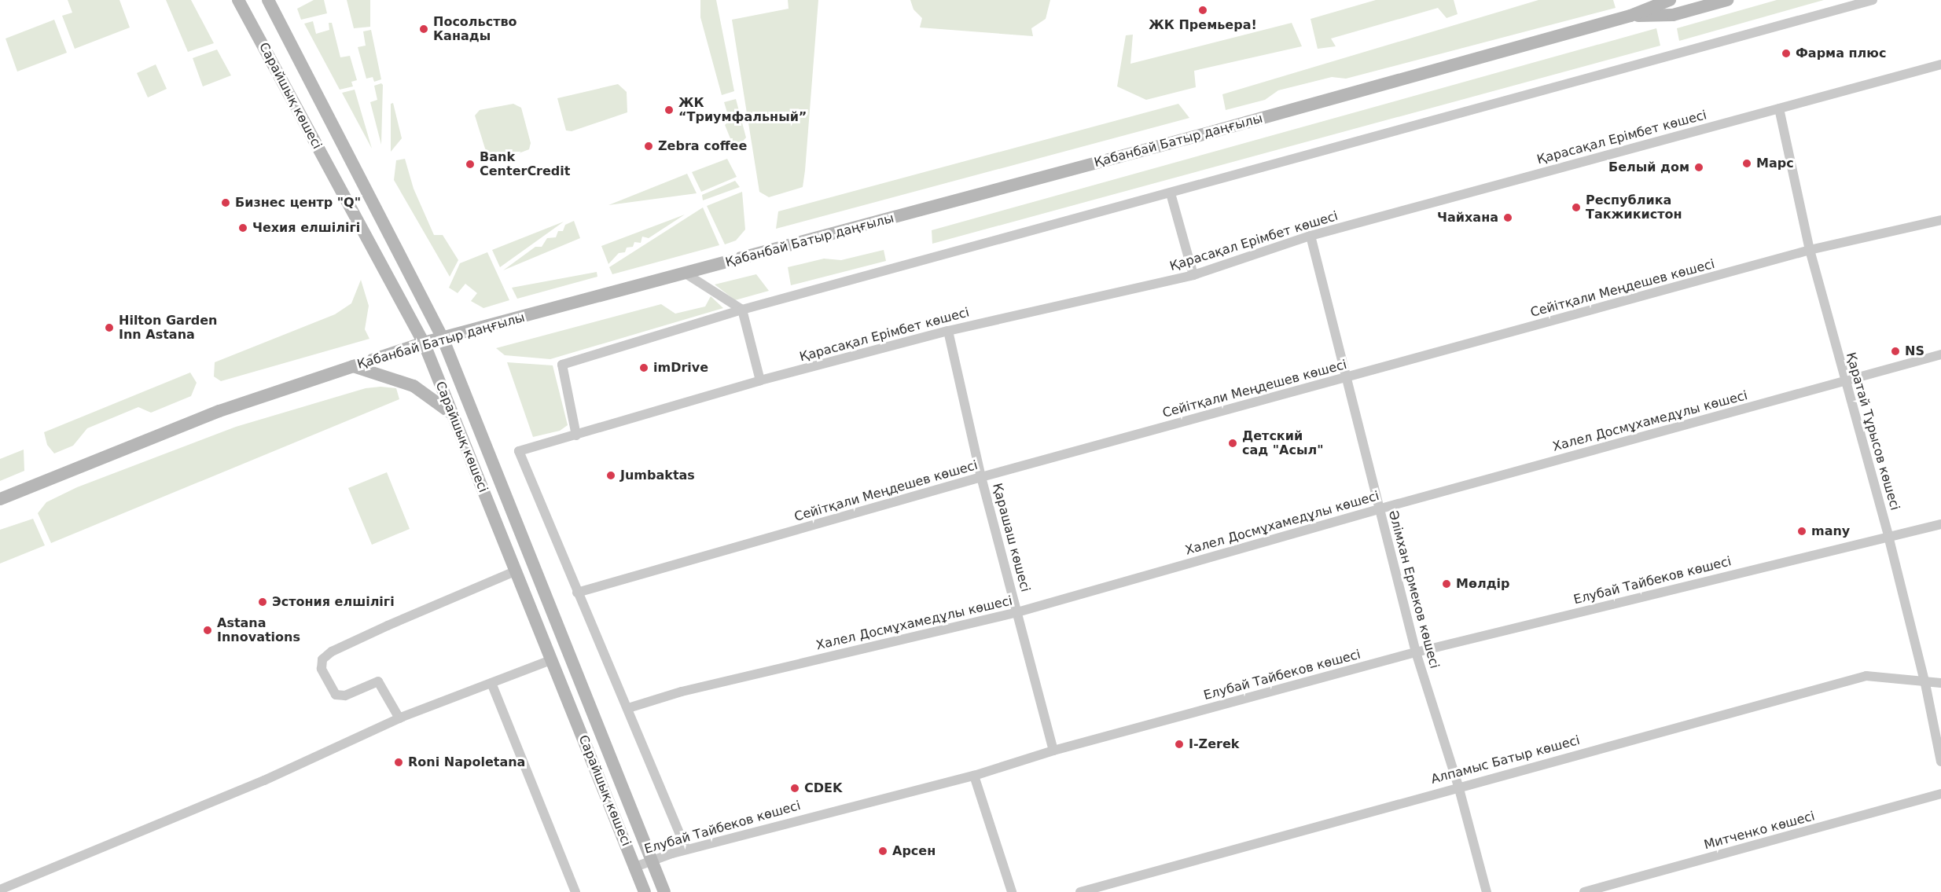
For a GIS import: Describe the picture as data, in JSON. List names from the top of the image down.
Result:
{
  "streets": {
    "main road": ["Сарайшық көшесі", "Қабанбай Батыр даңғылы"],
    "street": [
      "Қарасақал Ерімбет көшесі",
      "Сейітқали Меңдешев көшесі",
      "Халел Досмұхамедұлы көшесі",
      "Қаратай Тұрысов көшесі",
      "Қарашаш көшесі",
      "Елубай Тайбеков көшесі",
      "Әлімхан Ермеков көшесі",
      "Алпамыс Батыр көшесі",
      "Митченко көшесі"
    ]
  },
  "crossings": [
    ["Сарайшық көшесі", "Қабанбай Батыр даңғылы"],
    ["Сарайшық көшесі", "Елубай Тайбеков көшесі"],
    ["Қарасақал Ерімбет көшесі", "Сейітқали Меңдешев көшесі"],
    ["Қарасақал Ерімбет көшесі", "Қаратай Тұрысов көшесі"],
    ["Қарасақал Ерімбет көшесі", "Қарашаш көшесі"],
    ["Қарасақал Ерімбет көшесі", "Әлімхан Ермеков көшесі"],
    ["Сейітқали Меңдешев көшесі", "Қаратай Тұрысов көшесі"],
    ["Сейітқали Меңдешев көшесі", "Қарашаш көшесі"],
    ["Сейітқали Меңдешев көшесі", "Әлімхан Ермеков көшесі"],
    ["Халел Досмұхамедұлы көшесі", "Қаратай Тұрысов көшесі"],
    ["Халел Досмұхамедұлы көшесі", "Қарашаш көшесі"],
    ["Халел Досмұхамедұлы көшесі", "Әлімхан Ермеков көшесі"],
    ["Қаратай Тұрысов көшесі", "Елубай Тайбеков көшесі"],
    ["Қаратай Тұрысов көшесі", "Алпамыс Батыр көшесі"],
    ["Қарашаш көшесі", "Елубай Тайбеков көшесі"],
    ["Елубай Тайбеков көшесі", "Әлімхан Ермеков көшесі"],
    ["Әлімхан Ермеков көшесі", "Алпамыс Батыр көшесі"]
  ],
  "places": [
    "ЖК Премьера!",
    "Посольство Канады",
    "Фарма плюс",
    "ЖК “Триумфальный”",
    "Zebra coffee",
    "Марс",
    "Bank CenterCredit",
    "Белый дом",
    "Бизнес центр \"Q\"",
    "Республика Такжикистон",
    "Чайхана",
    "Чехия елшілігі",
    "Hilton Garden Inn Astana",
    "NS",
    "imDrive",
    "Детский сад \"Асыл\"",
    "Jumbaktas",
    "many",
    "Мөлдір",
    "Эстония елшілігі",
    "Astana Innovations",
    "I-Zerek",
    "Roni Napoletana",
    "CDEK",
    "Арсен"
  ]
}
